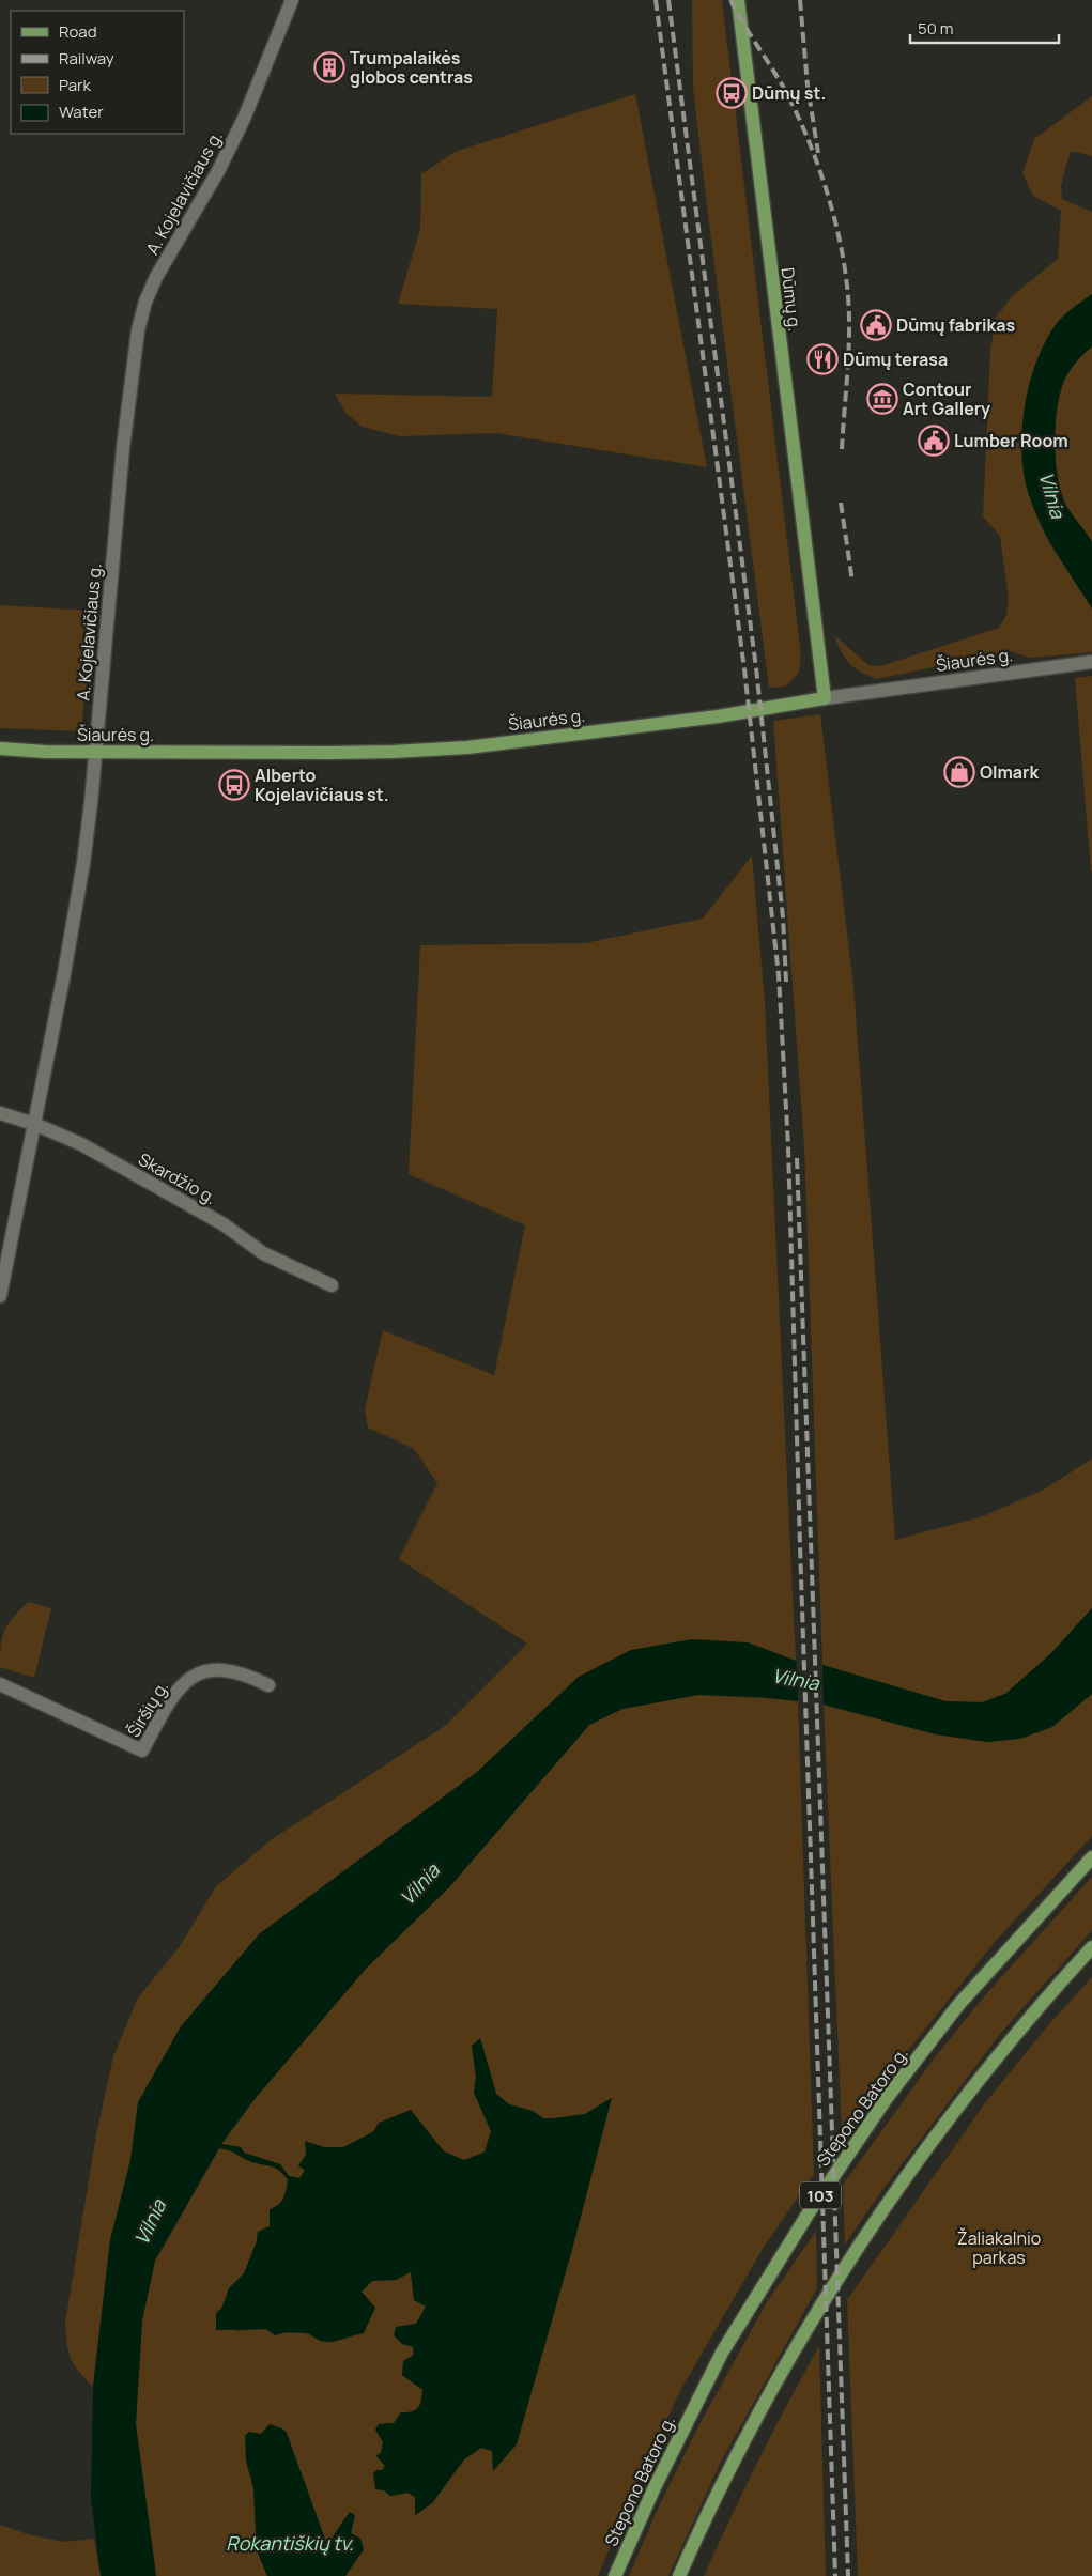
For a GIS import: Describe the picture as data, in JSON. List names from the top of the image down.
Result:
{
  "streets": {
    "main road": [
      "Dūmų g.",
      "Šiaurės g.",
      "Stepono Batoro g.",
      "103"
    ],
    "street": ["A. Kojelavičiaus g.", "Skardžio g.", "Širšių g."]
  },
  "crossings": [
    ["A. Kojelavičiaus g.", "Šiaurės g."],
    ["A. Kojelavičiaus g.", "Skardžio g."],
    ["Dūmų g.", "Šiaurės g."]
  ],
  "water": ["Vilnia", "Rokantiškių tv."],
  "parks": ["Žaliakalnio parkas"],
  "places": {
    "building": ["Trumpalaikės globos centras"],
    "bus stop": ["Dūmų st.", "Alberto Kojelavičiaus st."],
    "public building": ["Dūmų fabrikas", "Lumber Room"],
    "restaurant": ["Dūmų terasa"],
    "museum": ["Contour Art Gallery"],
    "shop": ["Olmark"]
  },
  "legend": [
    "Road",
    "Railway",
    "Park",
    "Water"
  ],
  "scale_bar": "50 m"
}
